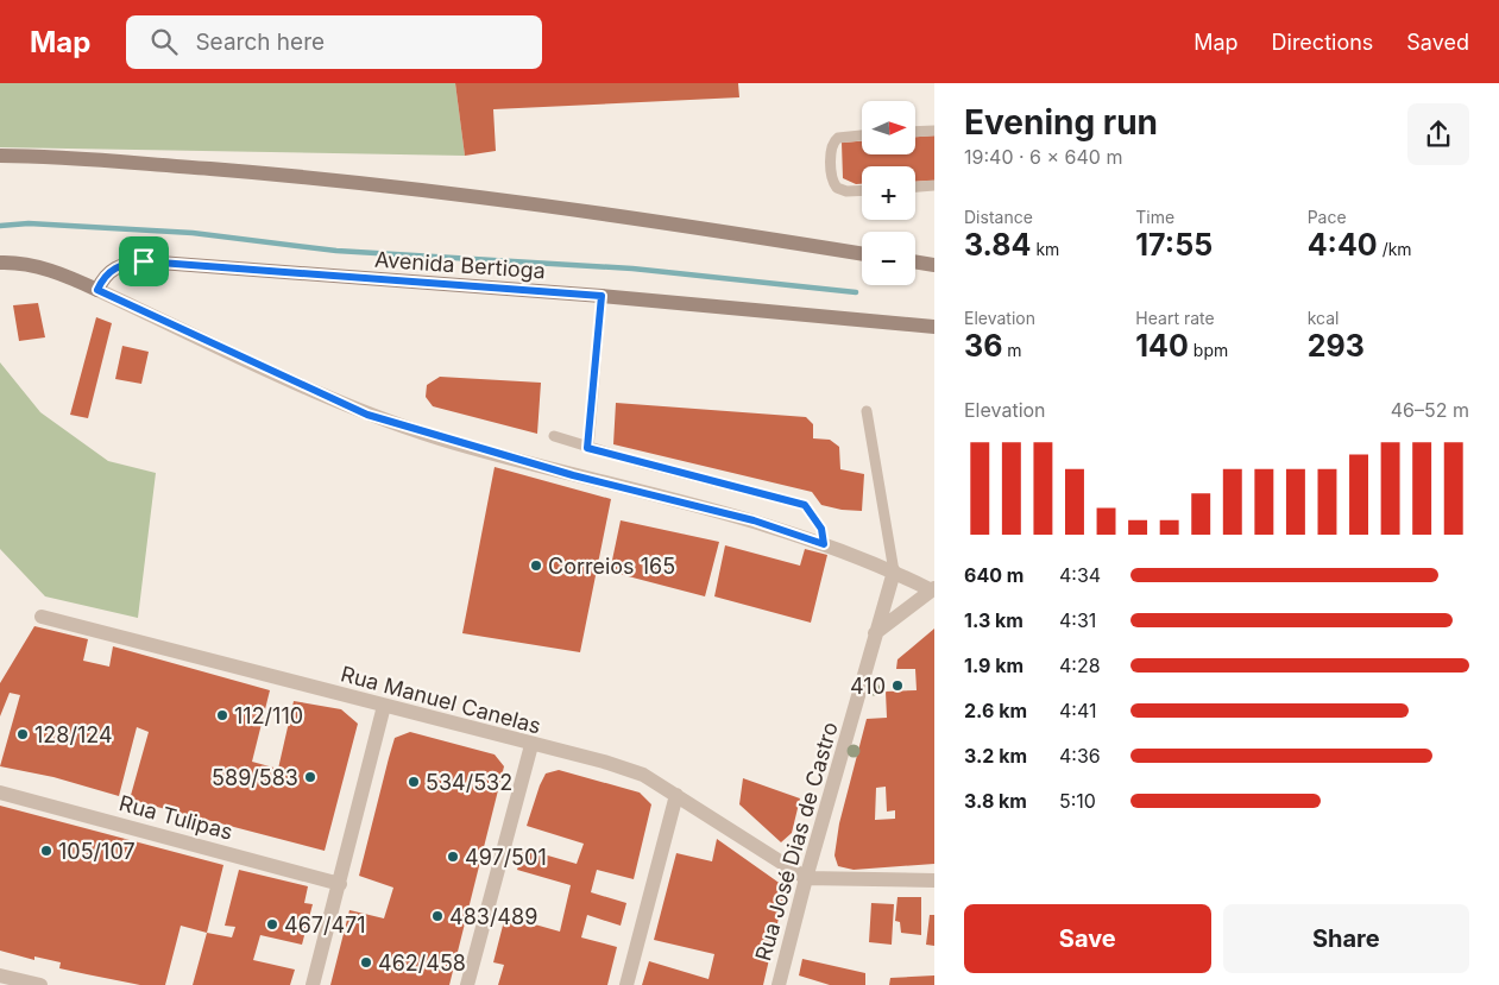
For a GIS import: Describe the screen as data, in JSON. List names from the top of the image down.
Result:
{
  "streets": {
    "street": [
      "Avenida Bertioga",
      "Rua Manuel Canelas",
      "Rua Tulipas",
      "Rua José Dias de Castro"
    ]
  },
  "crossings": [
    ["Rua Manuel Canelas", "Rua José Dias de Castro"]
  ],
  "places": [
    "Correios 165",
    "410",
    "112/110",
    "128/124",
    "589/583",
    "534/532",
    "105/107",
    "497/501",
    "483/489",
    "467/471",
    "462/458"
  ],
  "north": "right",
  "page": {
    "header": "Map",
    "search": "Search here",
    "nav": ["Map", "Directions", "Saved"],
    "heading": ["Evening run", "19:40 · 6 × 640 m"],
    "map_buttons": ["+", "−"],
    "stats": [
      ["Distance", "3.84 km"],
      ["Time", "17:55"],
      ["Pace", "4:40 /km"],
      ["Elevation", "36 m"],
      ["Heart rate", "140 bpm"],
      ["kcal", "293"]
    ],
    "chart": ["Elevation", "46–52 m"],
    "list": [
      {
        "name": "640 m",
        "note": "4:34"
      },
      {
        "name": "1.3 km",
        "note": "4:31"
      },
      {
        "name": "1.9 km",
        "note": "4:28"
      },
      {
        "name": "2.6 km",
        "note": "4:41"
      },
      {
        "name": "3.2 km",
        "note": "4:36"
      },
      {
        "name": "3.8 km",
        "note": "5:10"
      }
    ],
    "buttons": ["Save", "Share"]
  }
}
